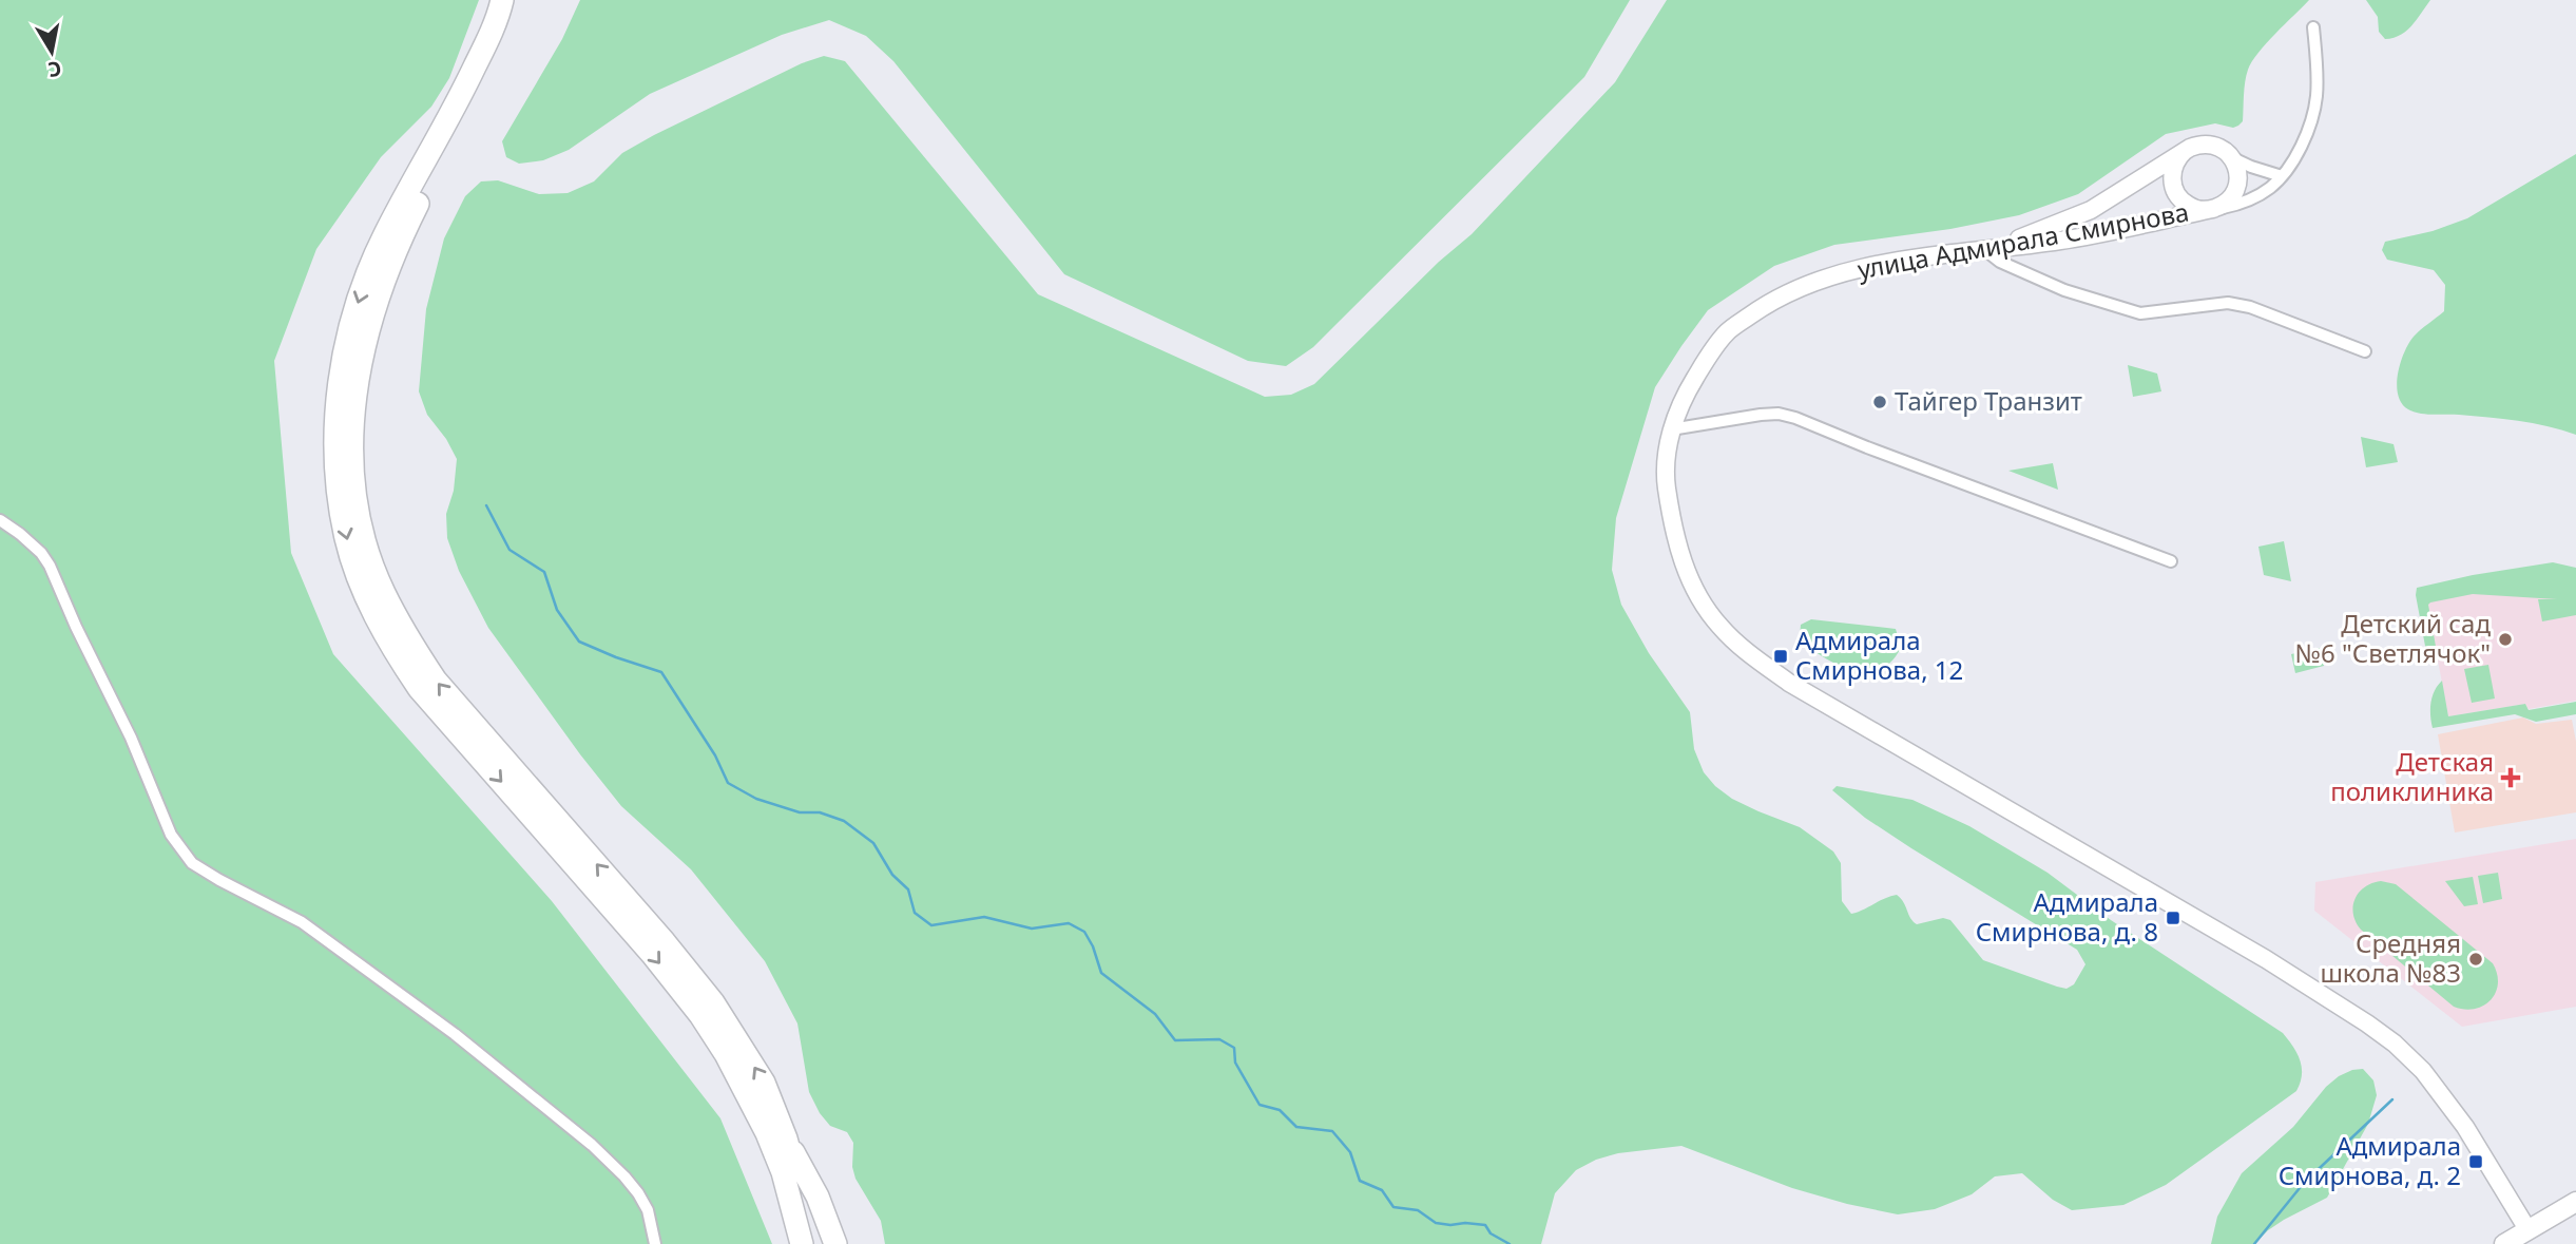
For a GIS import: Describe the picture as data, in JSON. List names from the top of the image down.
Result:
{
  "streets": {
    "street": ["улица Адмирала Смирнова"]
  },
  "places": {
    "other": ["Тайгер Транзит", "Детский сад №6 \"Светлячок\"", "Средняя школа №83"],
    "transit": ["Адмирала Смирнова, 12", "Адмирала Смирнова, д. 8", "Адмирала Смирнова, д. 2"],
    "health": ["Детская поликлиника"]
  },
  "north": "bottom"
}
